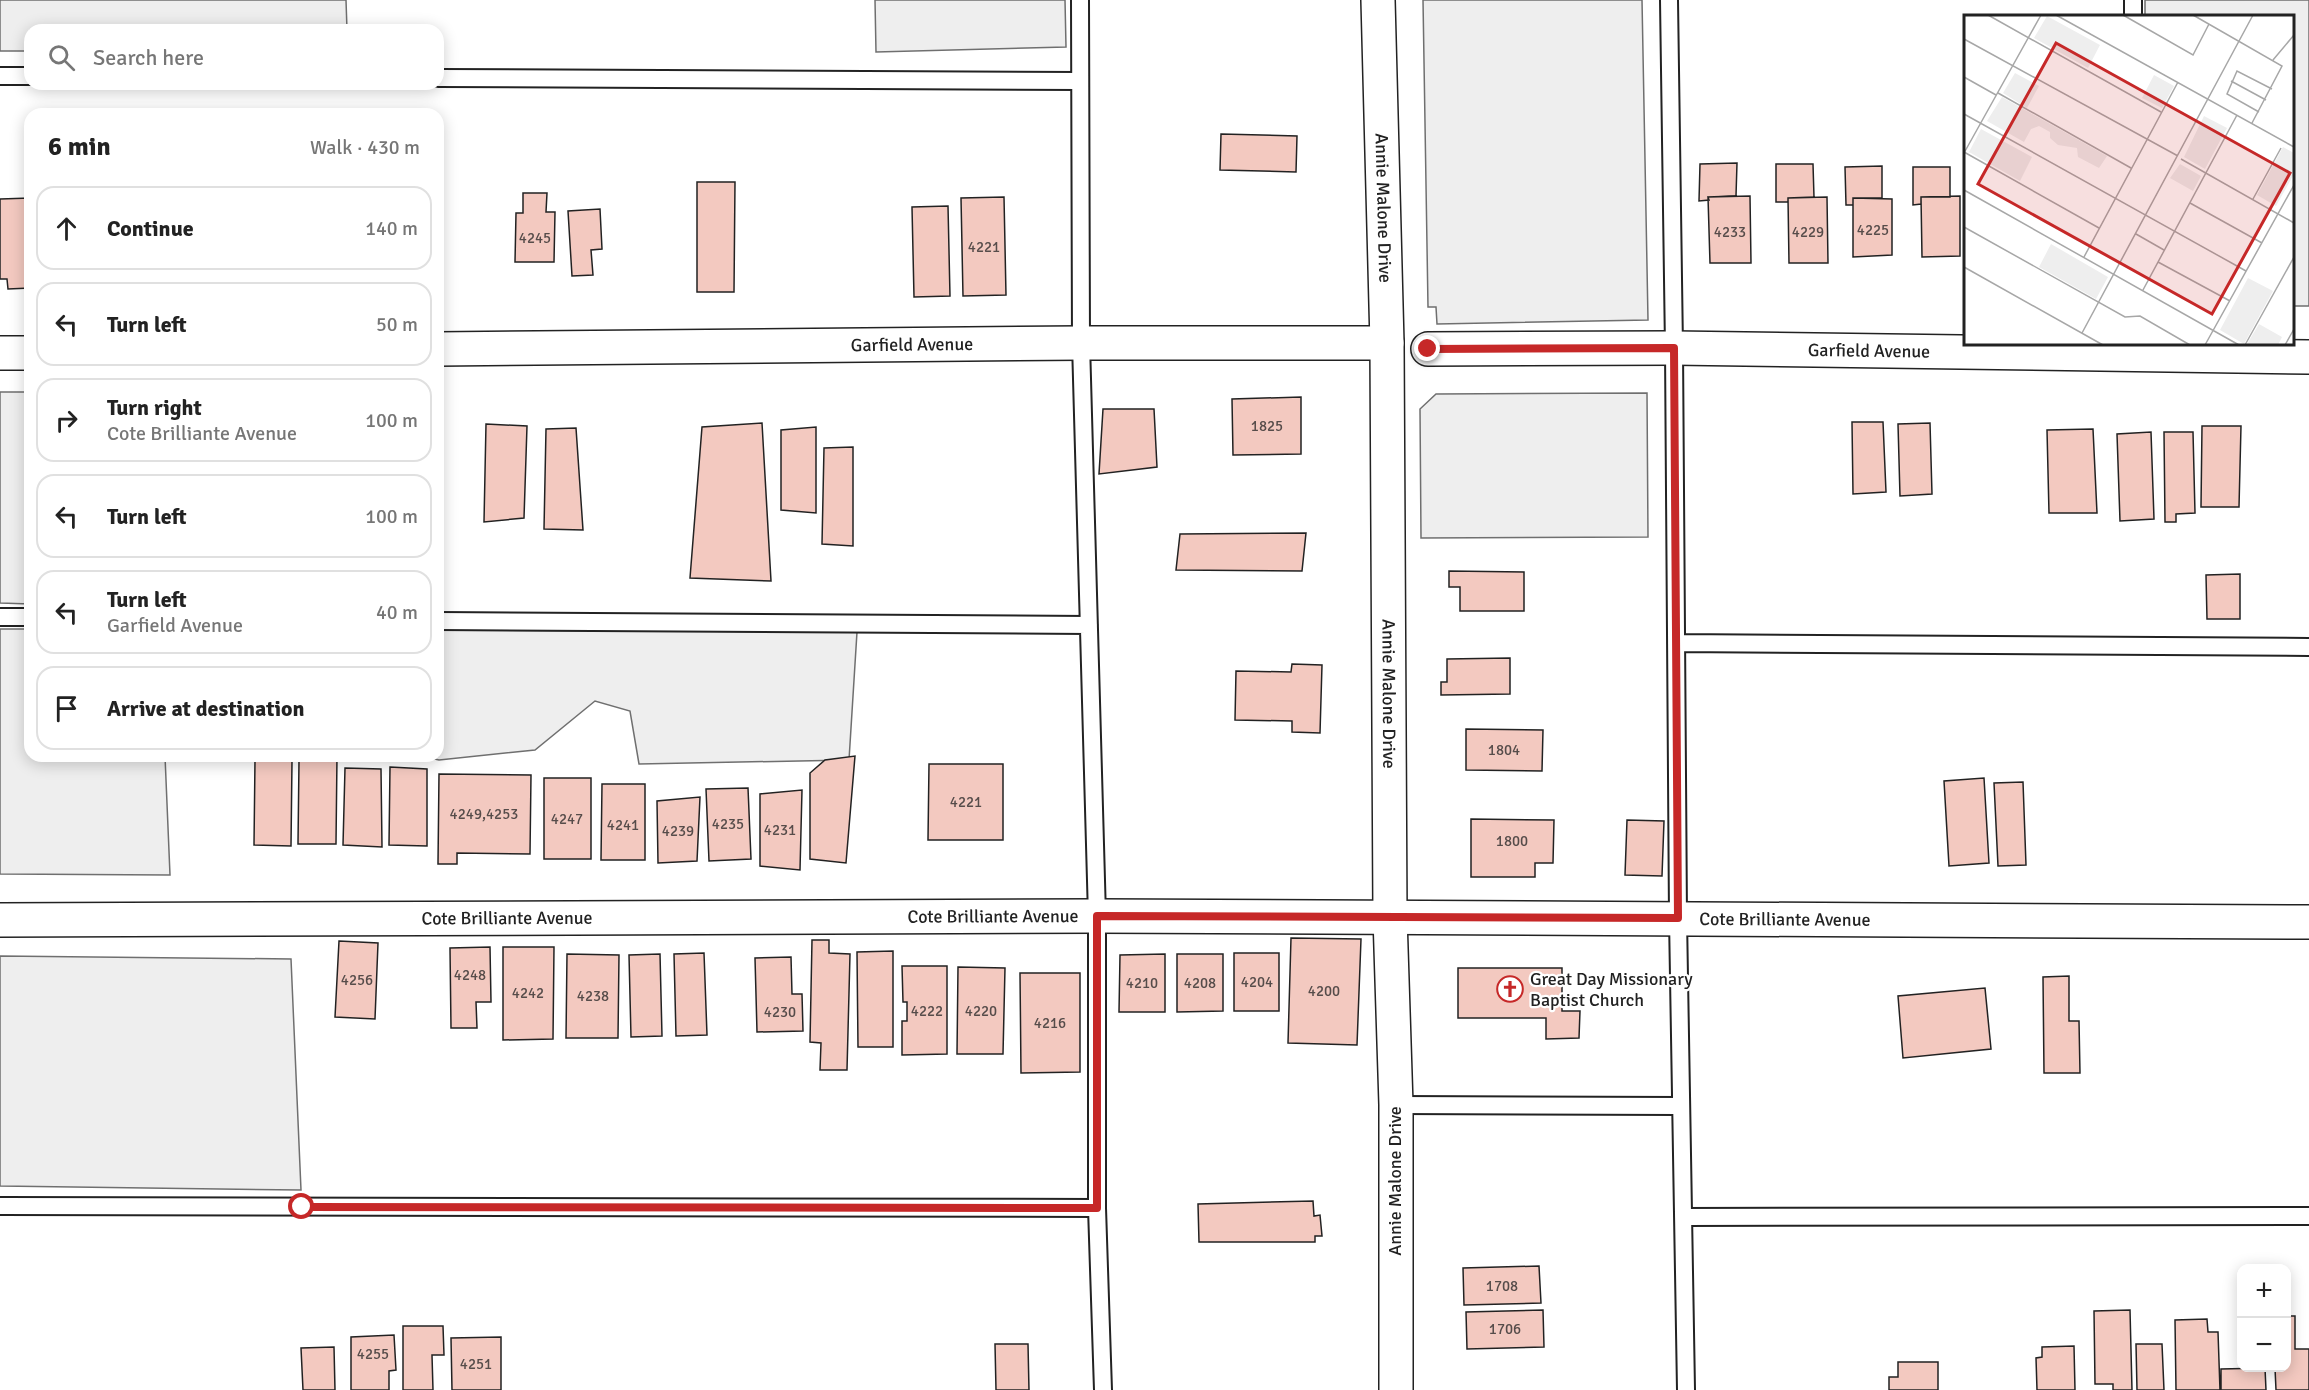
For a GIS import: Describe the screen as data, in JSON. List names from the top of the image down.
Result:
{
  "streets": {
    "street": ["Annie Malone Drive", "Garfield Avenue", "Cote Brilliante Avenue"]
  },
  "crossings": [
    ["Annie Malone Drive", "Garfield Avenue"],
    ["Annie Malone Drive", "Cote Brilliante Avenue"]
  ],
  "places": {
    "church": ["Great Day Missionary Baptist Church"]
  },
  "house_numbers": [
    "4225",
    "4233",
    "4229",
    "4245",
    "4221",
    "1825",
    "1804",
    "4221",
    "4249,4253",
    "4247",
    "4235",
    "4241",
    "4231",
    "4239",
    "1800",
    "4248",
    "4256",
    "4204",
    "4210",
    "4208",
    "4200",
    "4242",
    "4238",
    "4222",
    "4220",
    "4230",
    "4216",
    "1708",
    "1706",
    "4255",
    "4251"
  ],
  "page": {
    "search": "Search here",
    "heading": ["6 min", "Walk · 430 m"],
    "list": [
      ["Continue", "140 m"],
      ["Turn left", "50 m"],
      ["Turn right", "Cote Brilliante Avenue", "100 m"],
      ["Turn left", "100 m"],
      ["Turn left", "Garfield Avenue", "40 m"],
      "Arrive at destination"
    ],
    "map_buttons": ["+", "−"]
  }
}
